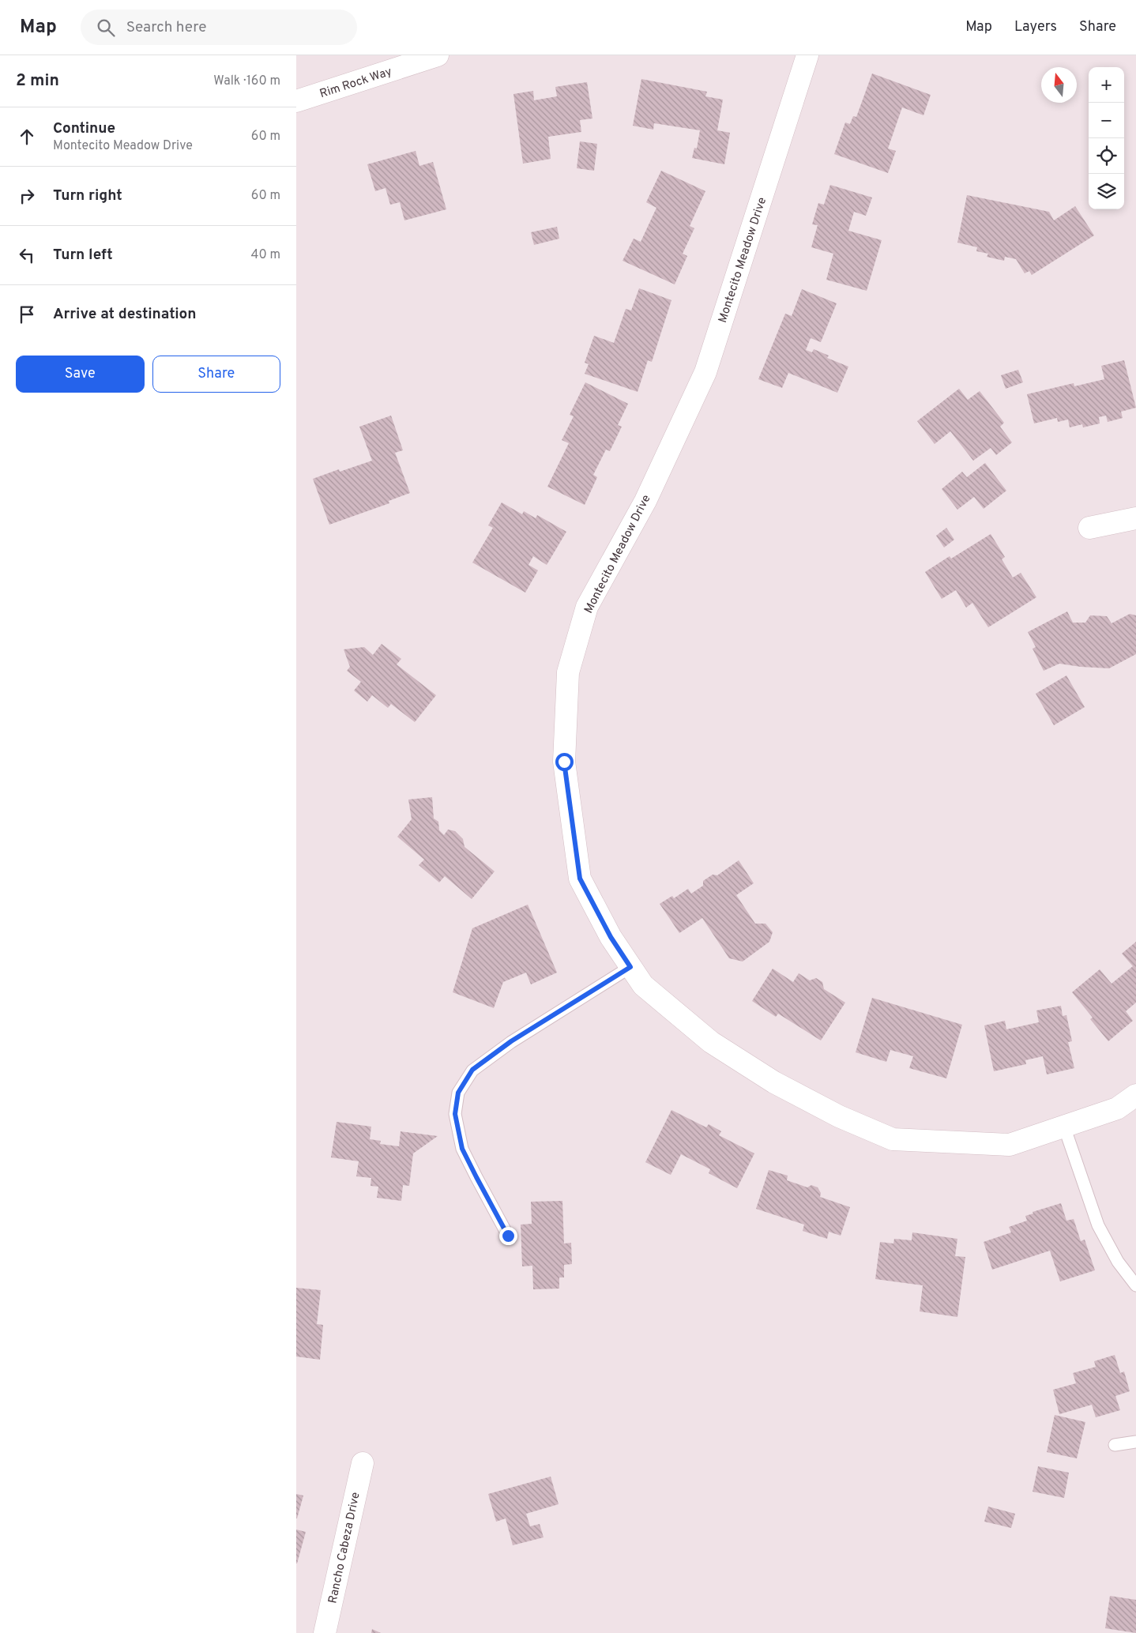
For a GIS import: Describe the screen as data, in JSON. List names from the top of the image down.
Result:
{
  "streets": {
    "street": ["Rim Rock Way", "Montecito Meadow Drive", "Rancho Cabeza Drive"]
  },
  "north": "top",
  "page": {
    "header": "Map",
    "search": "Search here",
    "nav": ["Map", "Layers", "Share"],
    "heading": ["2 min", "Walk · 160 m"],
    "map_buttons": ["+", "−"],
    "list": [
      ["Continue", "Montecito Meadow Drive", "60 m"],
      ["Turn right", "60 m"],
      ["Turn left", "40 m"],
      "Arrive at destination"
    ],
    "buttons": ["Save", "Share"]
  }
}
